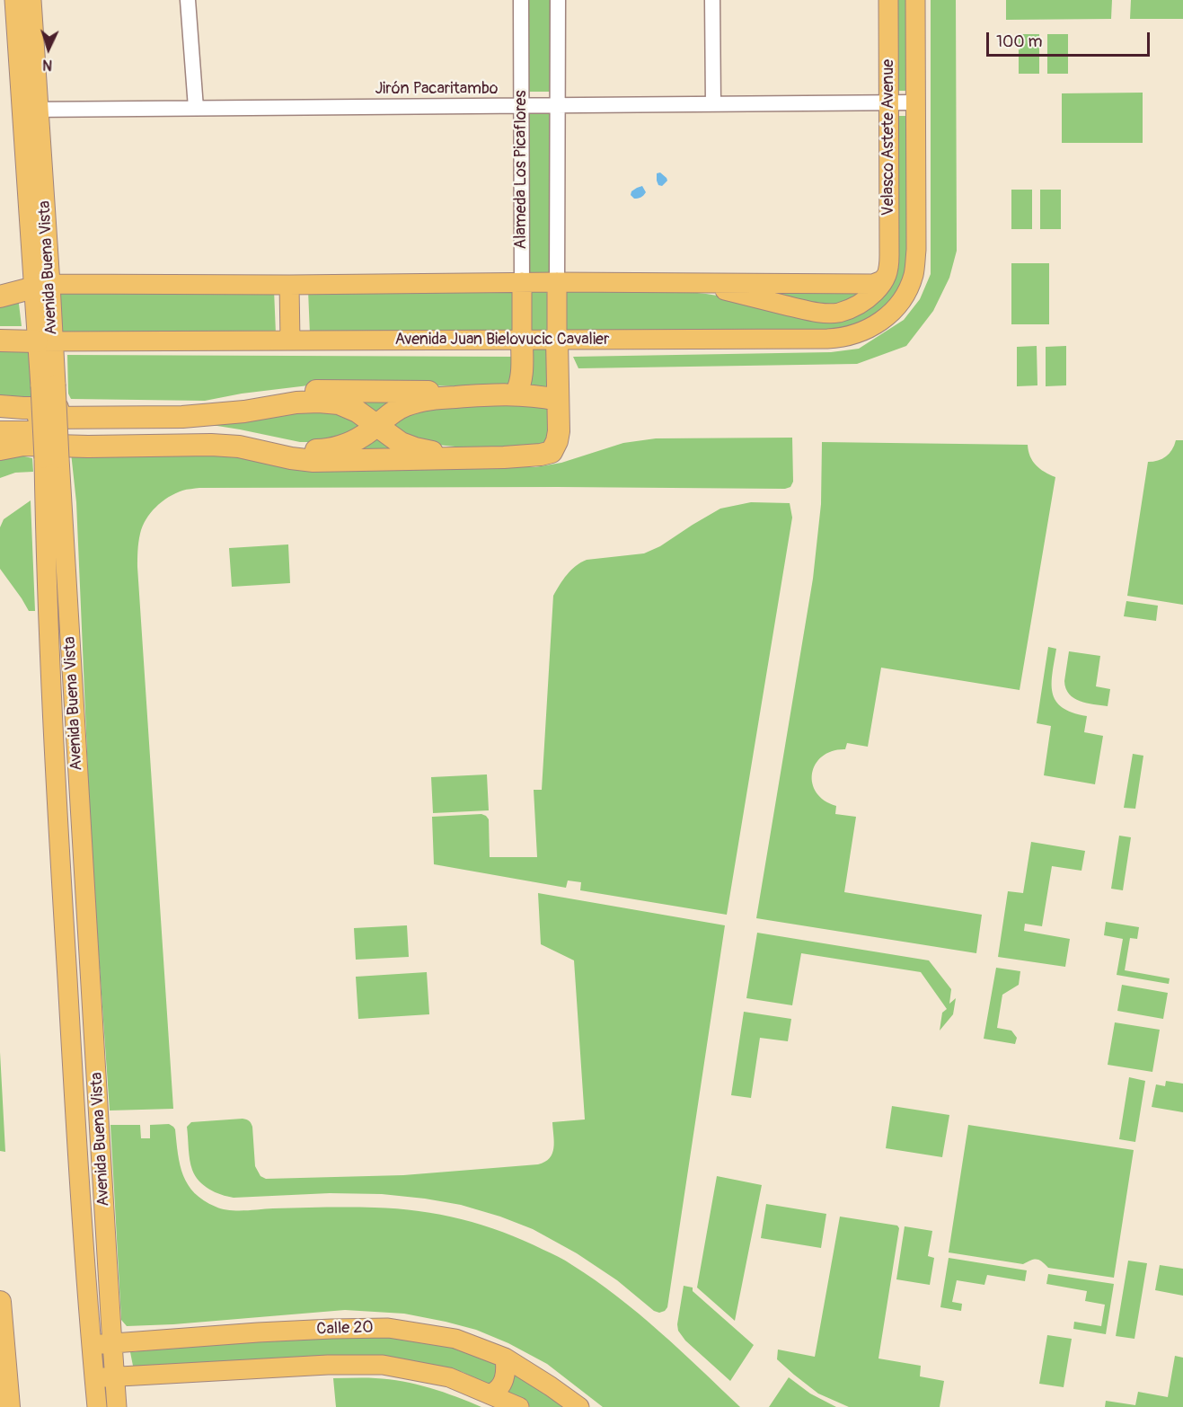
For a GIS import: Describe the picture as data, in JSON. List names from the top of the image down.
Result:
{
  "streets": {
    "main road": [
      "Velasco Astete Avenue",
      "Alameda Los Picaflores",
      "Avenida Buena Vista",
      "Avenida Juan Bielovucic Cavalier",
      "Calle 20"
    ],
    "street": ["Jirón Pacaritambo"]
  },
  "crossings": [
    ["Jirón Pacaritambo", "Velasco Astete Avenue"],
    ["Jirón Pacaritambo", "Alameda Los Picaflores"],
    ["Jirón Pacaritambo", "Avenida Buena Vista"],
    ["Velasco Astete Avenue", "Avenida Juan Bielovucic Cavalier"],
    ["Alameda Los Picaflores", "Avenida Juan Bielovucic Cavalier"],
    ["Avenida Buena Vista", "Avenida Juan Bielovucic Cavalier"],
    ["Avenida Buena Vista", "Calle 20"]
  ],
  "scale_bar": "100 m",
  "north": "bottom"
}
